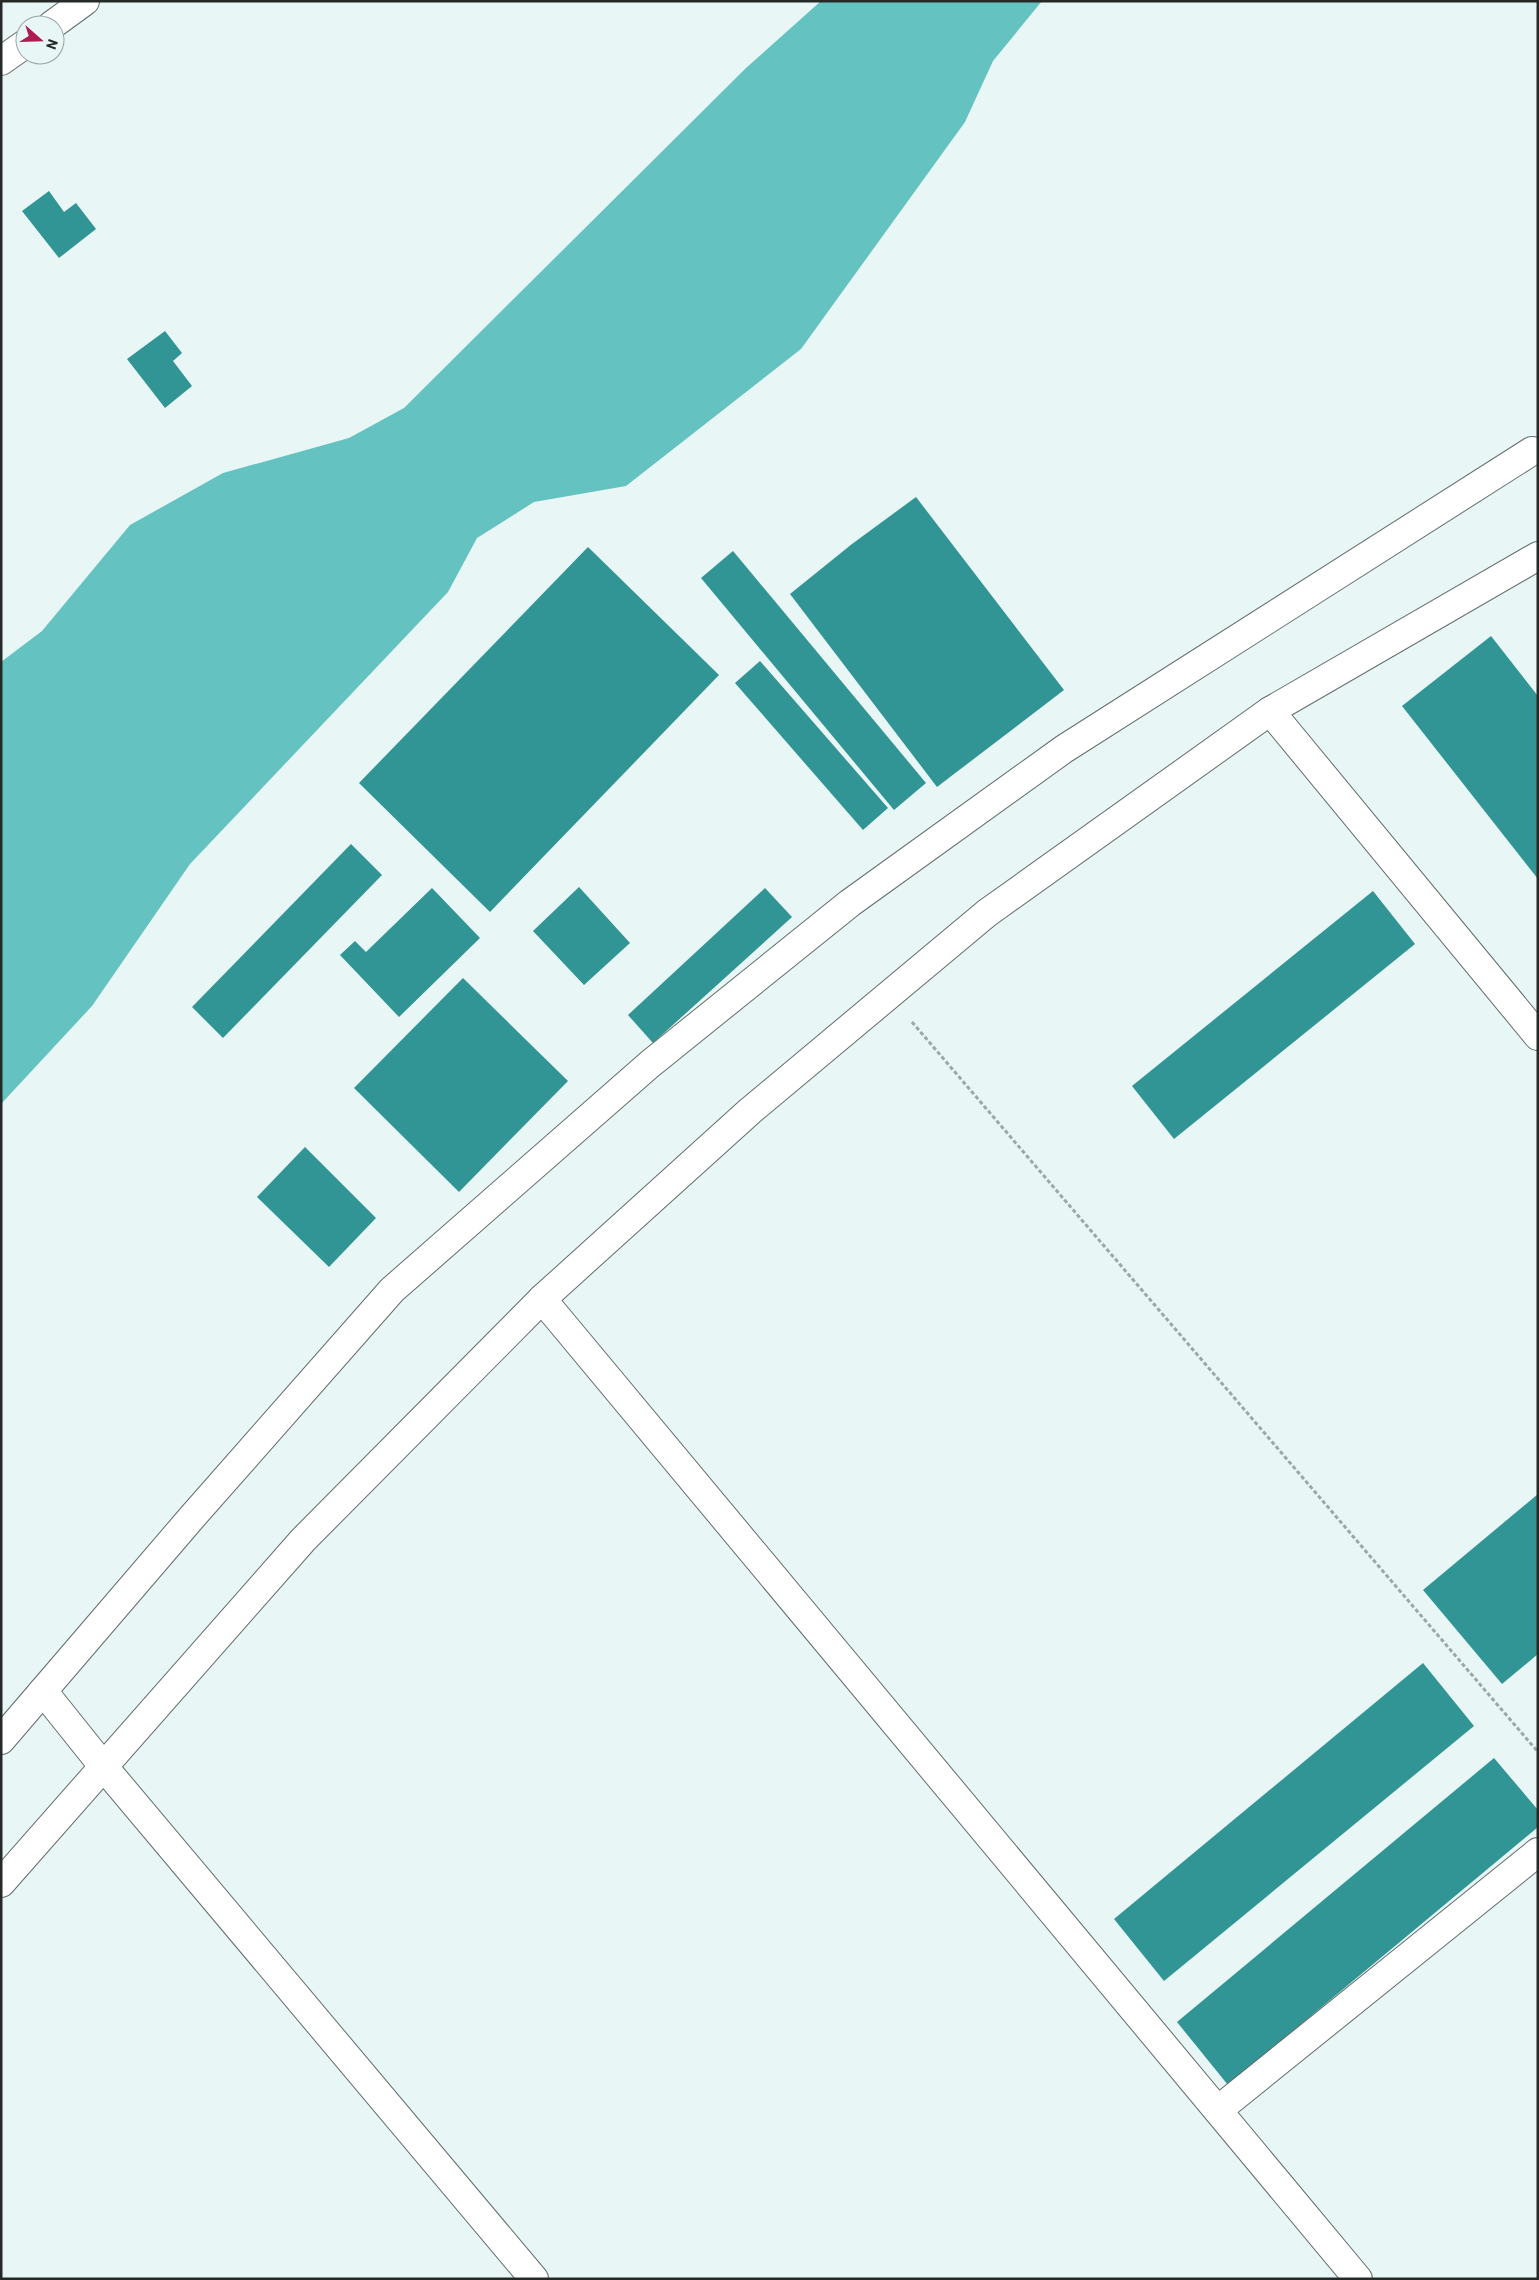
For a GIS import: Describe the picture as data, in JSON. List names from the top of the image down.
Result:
{
  "north": "right"
}
